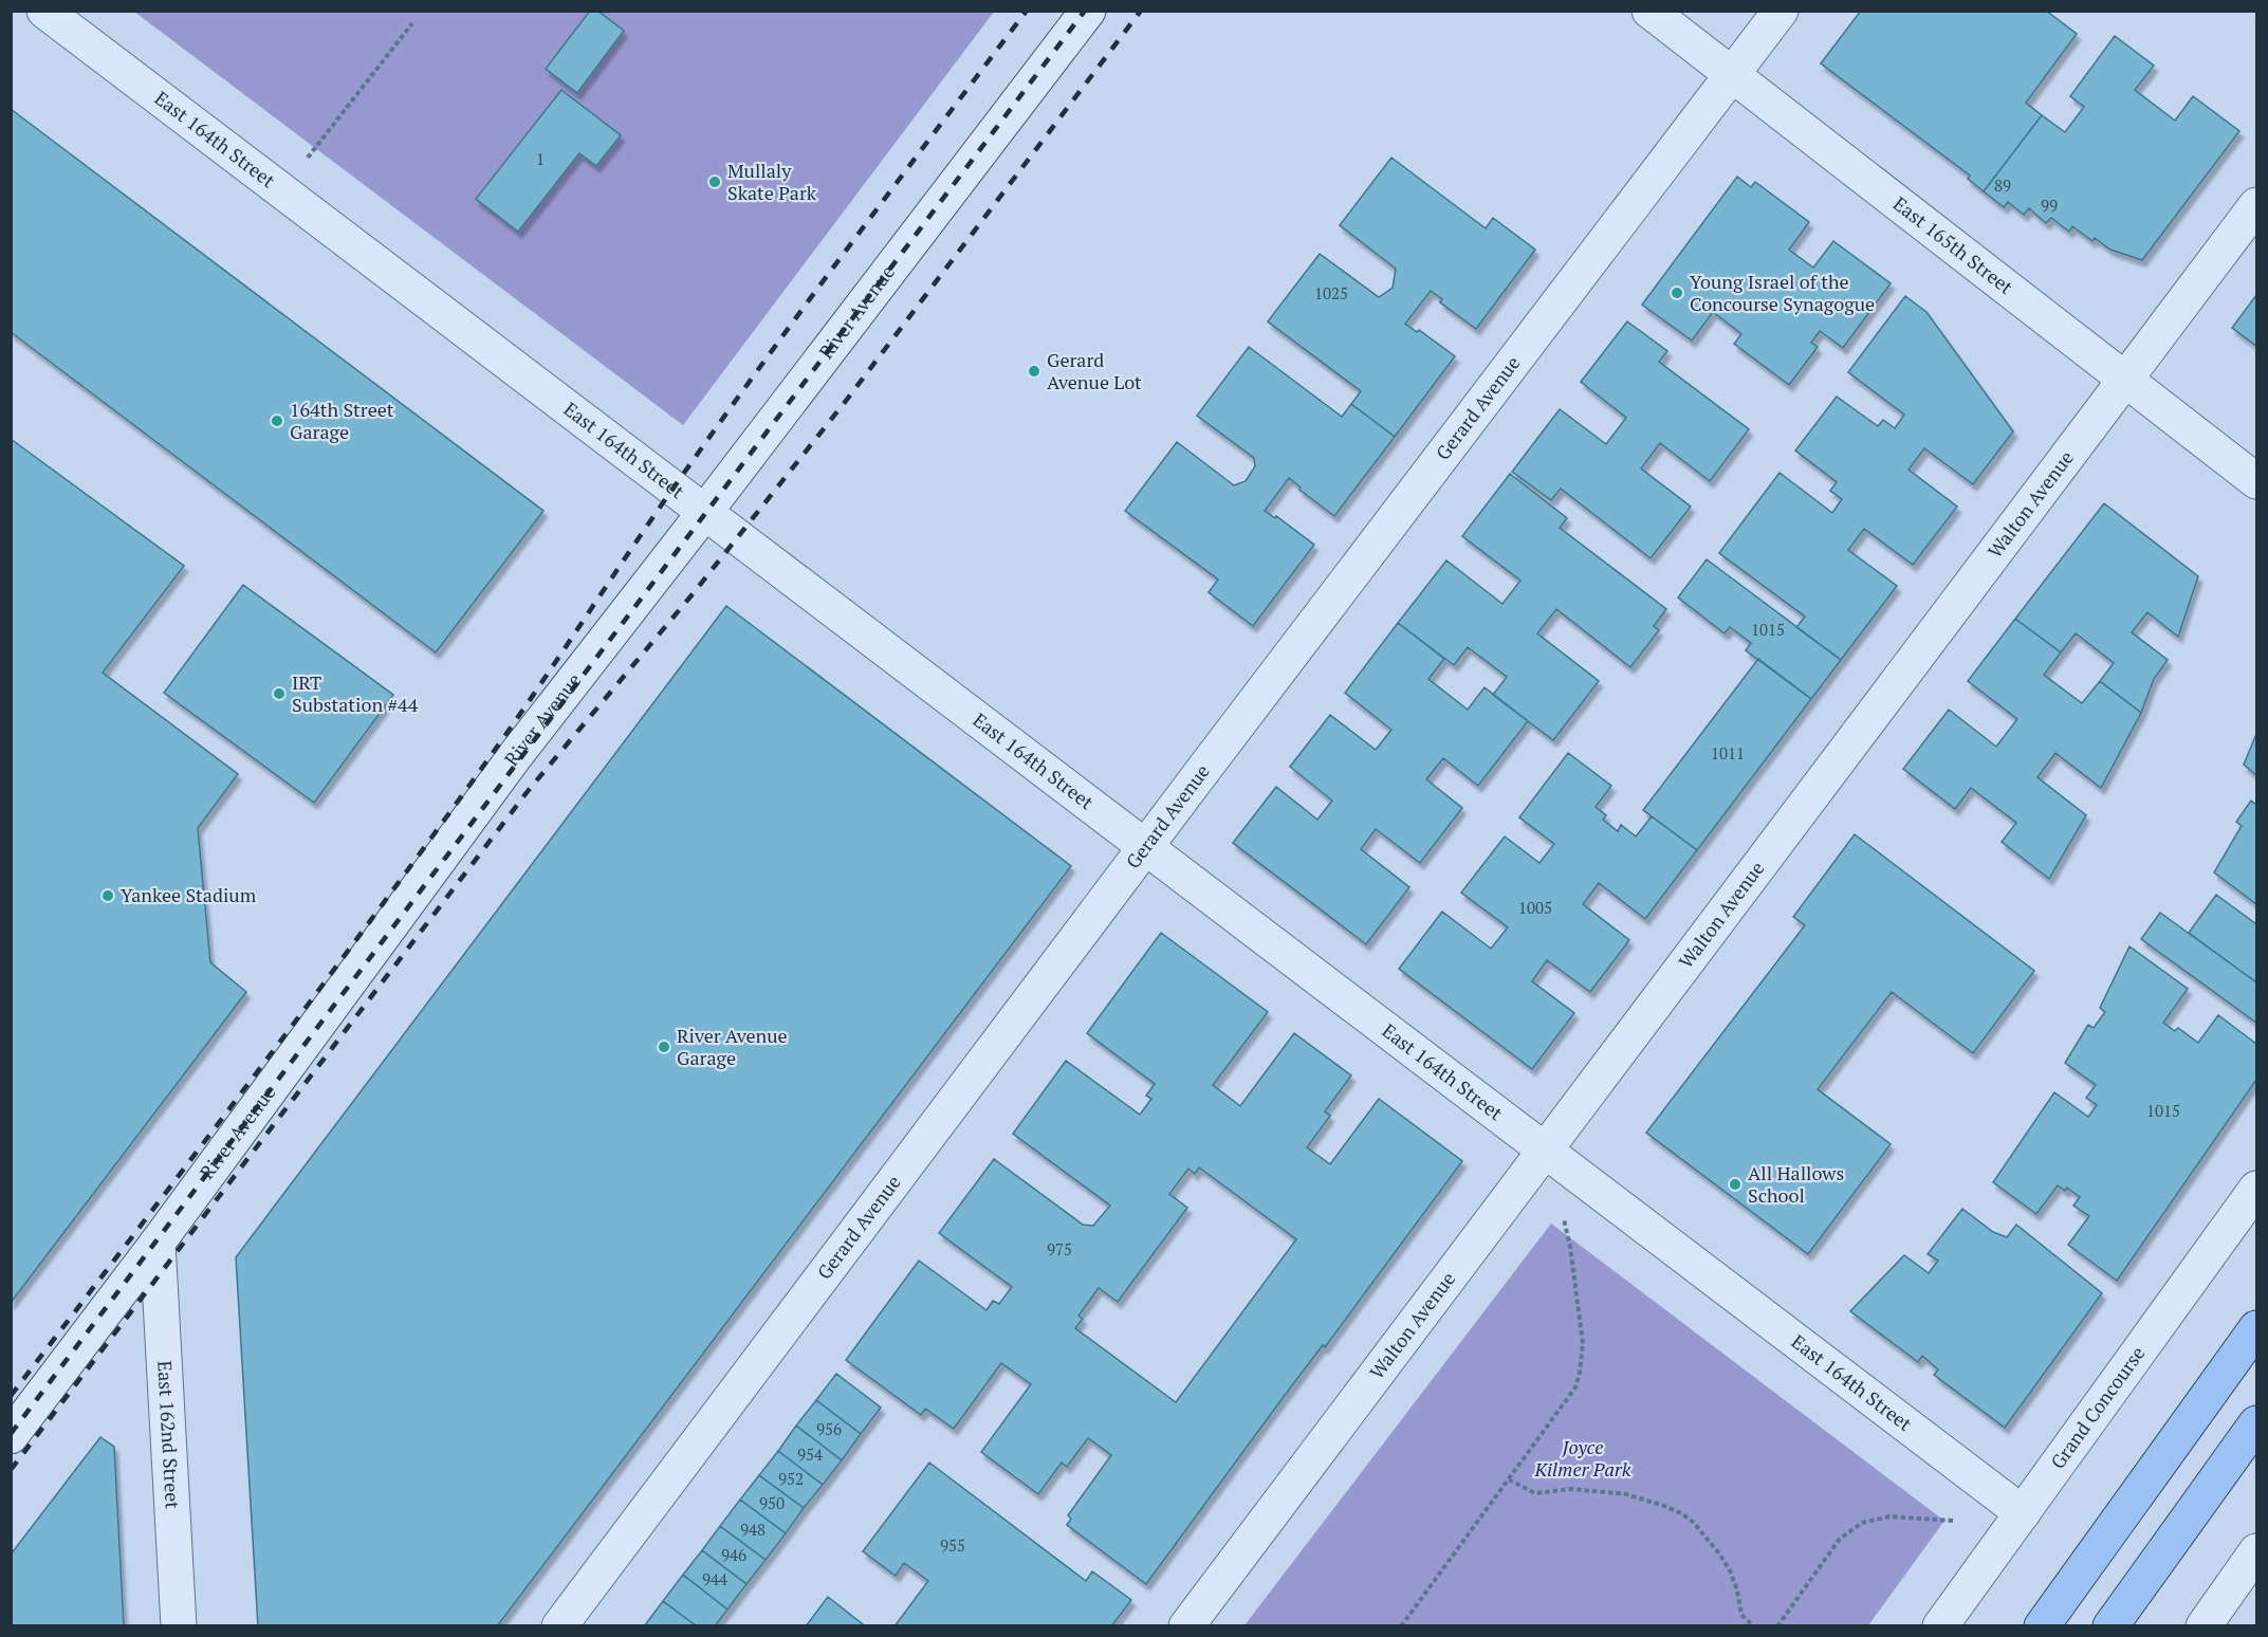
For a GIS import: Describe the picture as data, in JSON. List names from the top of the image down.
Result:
{
  "streets": {
    "street": [
      "East 164th Street",
      "East 165th Street",
      "River Avenue",
      "Gerard Avenue",
      "Walton Avenue",
      "Grand Concourse",
      "East 162nd Street"
    ]
  },
  "crossings": [
    ["East 164th Street", "River Avenue"],
    ["East 164th Street", "Gerard Avenue"],
    ["East 164th Street", "Walton Avenue"],
    ["East 164th Street", "Grand Concourse"],
    ["East 165th Street", "Gerard Avenue"],
    ["East 165th Street", "Walton Avenue"],
    ["River Avenue", "East 162nd Street"]
  ],
  "parks": ["Joyce Kilmer Park"],
  "places": [
    "Mullaly Skate Park",
    "Young Israel of the Concourse Synagogue",
    "Gerard Avenue Lot",
    "164th Street Garage",
    "IRT Substation #44",
    "Yankee Stadium",
    "River Avenue Garage",
    "All Hallows School"
  ],
  "house_numbers": [
    "1",
    "89",
    "99",
    "1025",
    "1015",
    "1011",
    "1005",
    "1015",
    "975",
    "956",
    "954",
    "952",
    "950",
    "948",
    "955",
    "946",
    "944"
  ]
}
